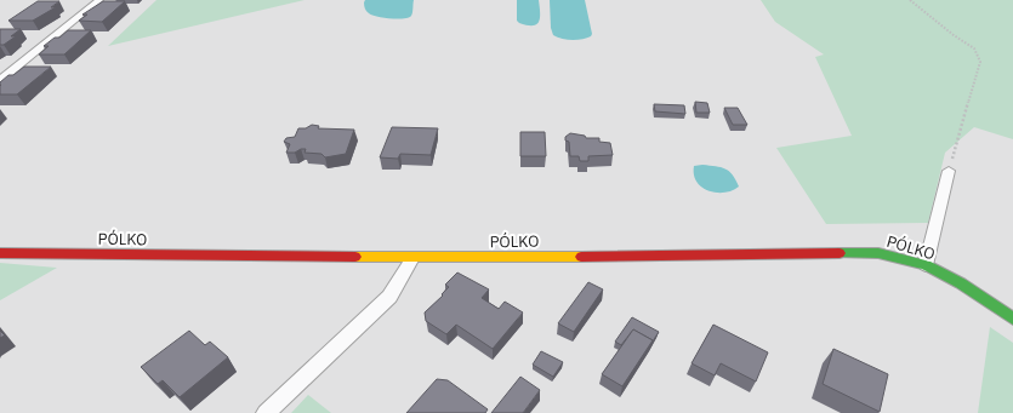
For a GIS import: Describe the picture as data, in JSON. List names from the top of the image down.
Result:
{
  "streets": {
    "street": ["PÓLKO"]
  }
}
